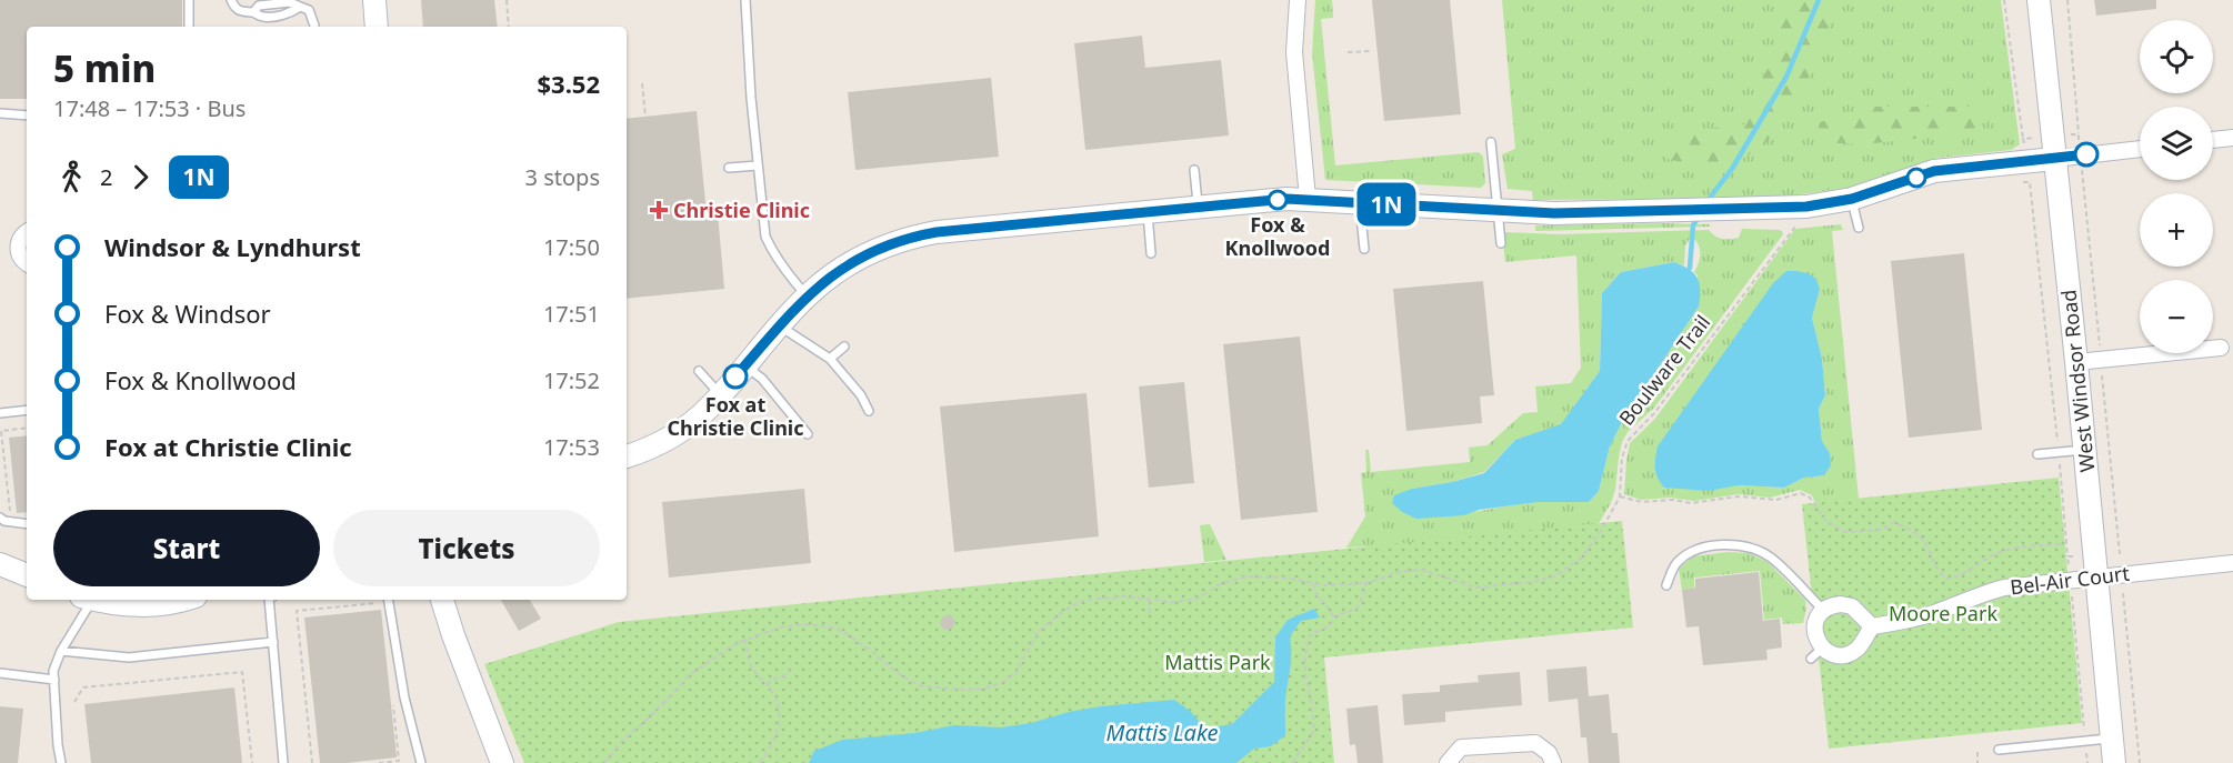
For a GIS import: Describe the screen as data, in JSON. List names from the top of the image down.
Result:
{
  "streets": {
    "street": ["West Windsor Road", "Bel-Air Court"],
    "path": ["Boulware Trail"]
  },
  "crossings": [
    ["West Windsor Road", "Bel-Air Court"]
  ],
  "water": ["Mattis Lake"],
  "parks": ["Moore Park", "Mattis Park"],
  "places": {
    "other": ["Fox & Knollwood", "Fox at Christie Clinic"],
    "health": ["Christie Clinic"]
  },
  "lines": ["bus line 1N"],
  "page": {
    "on_map": "1N",
    "map_buttons": ["+", "−"],
    "heading": ["5 min", "17:48 – 17:53 · Bus", "$3.52"],
    "legs": ["2", "1N", "3 stops"],
    "list": [
      {
        "name": "Windsor & Lyndhurst",
        "value": "17:50"
      },
      {
        "name": "Fox & Windsor",
        "value": "17:51"
      },
      {
        "name": "Fox & Knollwood",
        "value": "17:52"
      },
      {
        "name": "Fox at Christie Clinic",
        "value": "17:53"
      }
    ],
    "buttons": ["Start", "Tickets"]
  }
}
